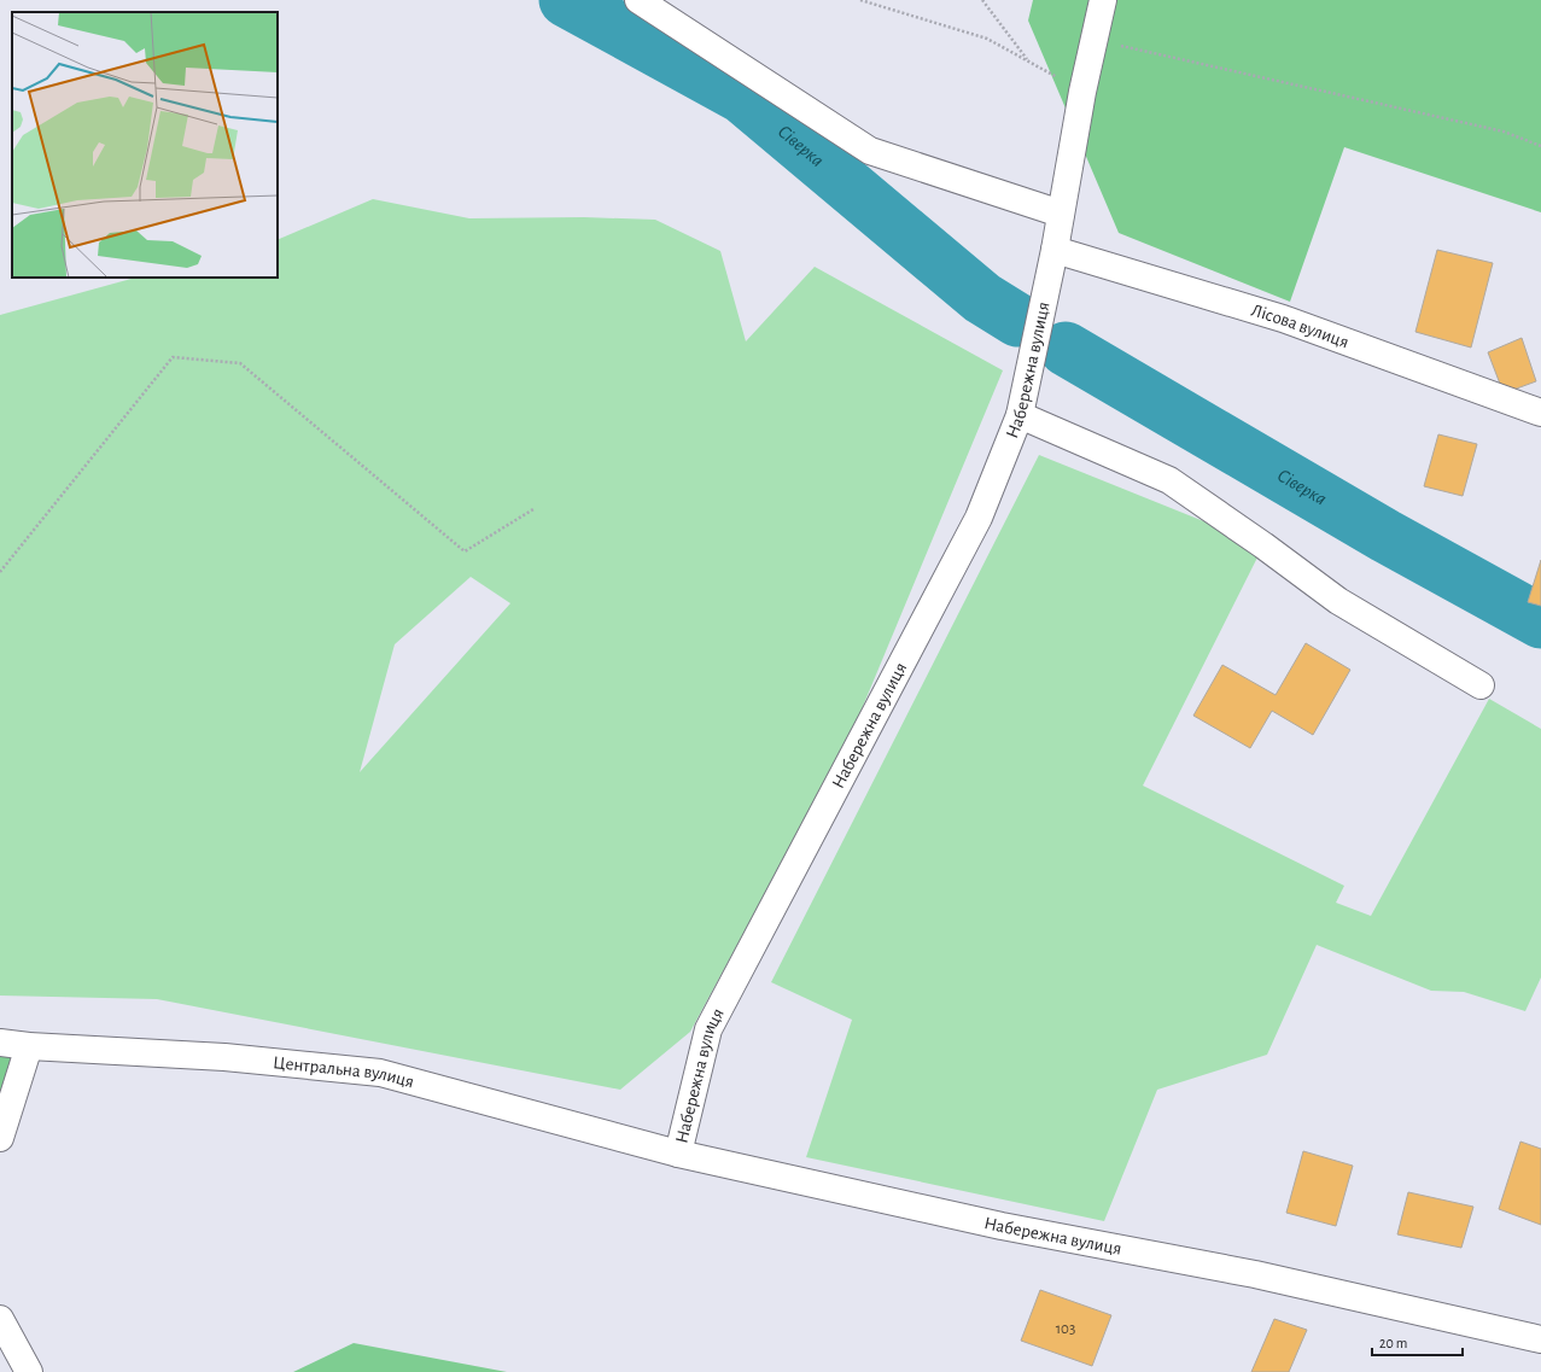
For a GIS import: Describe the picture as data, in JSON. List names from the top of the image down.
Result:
{
  "streets": {
    "street": ["Лісова вулиця", "Набережна вулиця", "Центральна вулиця"]
  },
  "crossings": [
    ["Лісова вулиця", "Набережна вулиця"],
    ["Набережна вулиця", "Центральна вулиця"]
  ],
  "water": ["Сіверка"],
  "house_numbers": ["103"],
  "scale_bar": "20 m"
}
